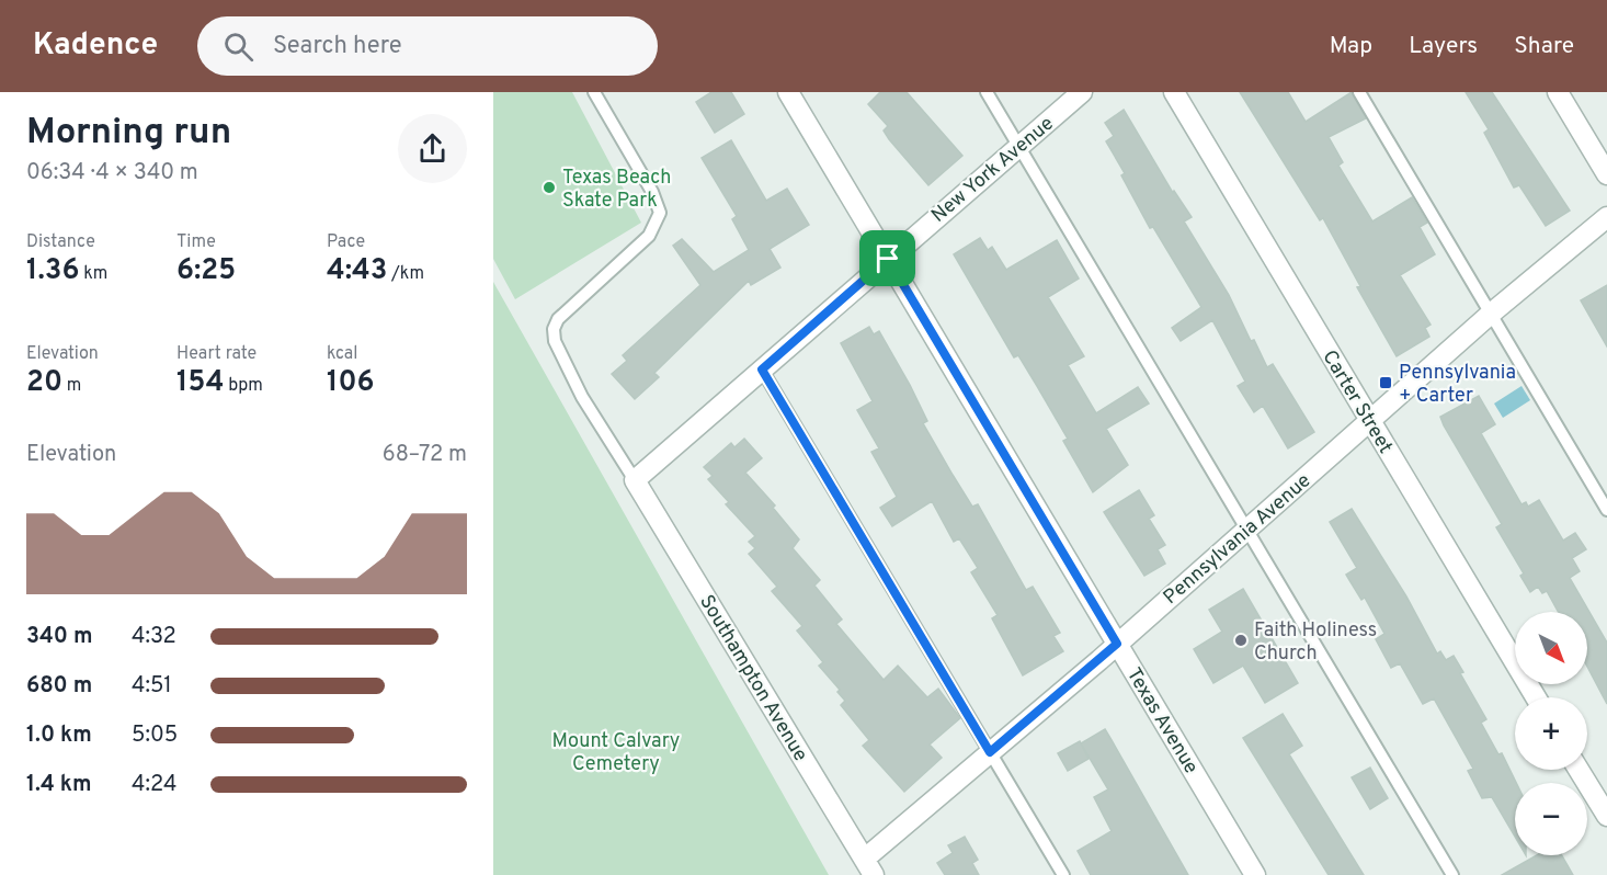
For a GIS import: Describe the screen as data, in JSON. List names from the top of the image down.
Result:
{
  "streets": {
    "street": [
      "New York Avenue",
      "Carter Street",
      "Pennsylvania Avenue",
      "Southampton Avenue",
      "Texas Avenue"
    ]
  },
  "crossings": [
    ["New York Avenue", "Southampton Avenue"],
    ["New York Avenue", "Texas Avenue"],
    ["Carter Street", "Pennsylvania Avenue"],
    ["Pennsylvania Avenue", "Southampton Avenue"],
    ["Pennsylvania Avenue", "Texas Avenue"]
  ],
  "parks": ["Mount Calvary Cemetery"],
  "places": {
    "other": ["Texas Beach Skate Park", "Faith Holiness Church"],
    "transit": ["Pennsylvania + Carter"]
  },
  "north": "bottom right",
  "page": {
    "header": "Kadence",
    "search": "Search here",
    "nav": ["Map", "Layers", "Share"],
    "heading": ["Morning run", "06:34 · 4 × 340 m"],
    "stats": [
      ["Distance", "1.36 km"],
      ["Time", "6:25"],
      ["Pace", "4:43 /km"],
      ["Elevation", "20 m"],
      ["Heart rate", "154 bpm"],
      ["kcal", "106"]
    ],
    "chart": ["Elevation", "68–72 m"],
    "list": [
      {
        "name": "340 m",
        "note": "4:32"
      },
      {
        "name": "680 m",
        "note": "4:51"
      },
      {
        "name": "1.0 km",
        "note": "5:05"
      },
      {
        "name": "1.4 km",
        "note": "4:24"
      }
    ],
    "map_buttons": ["+", "−"]
  }
}
